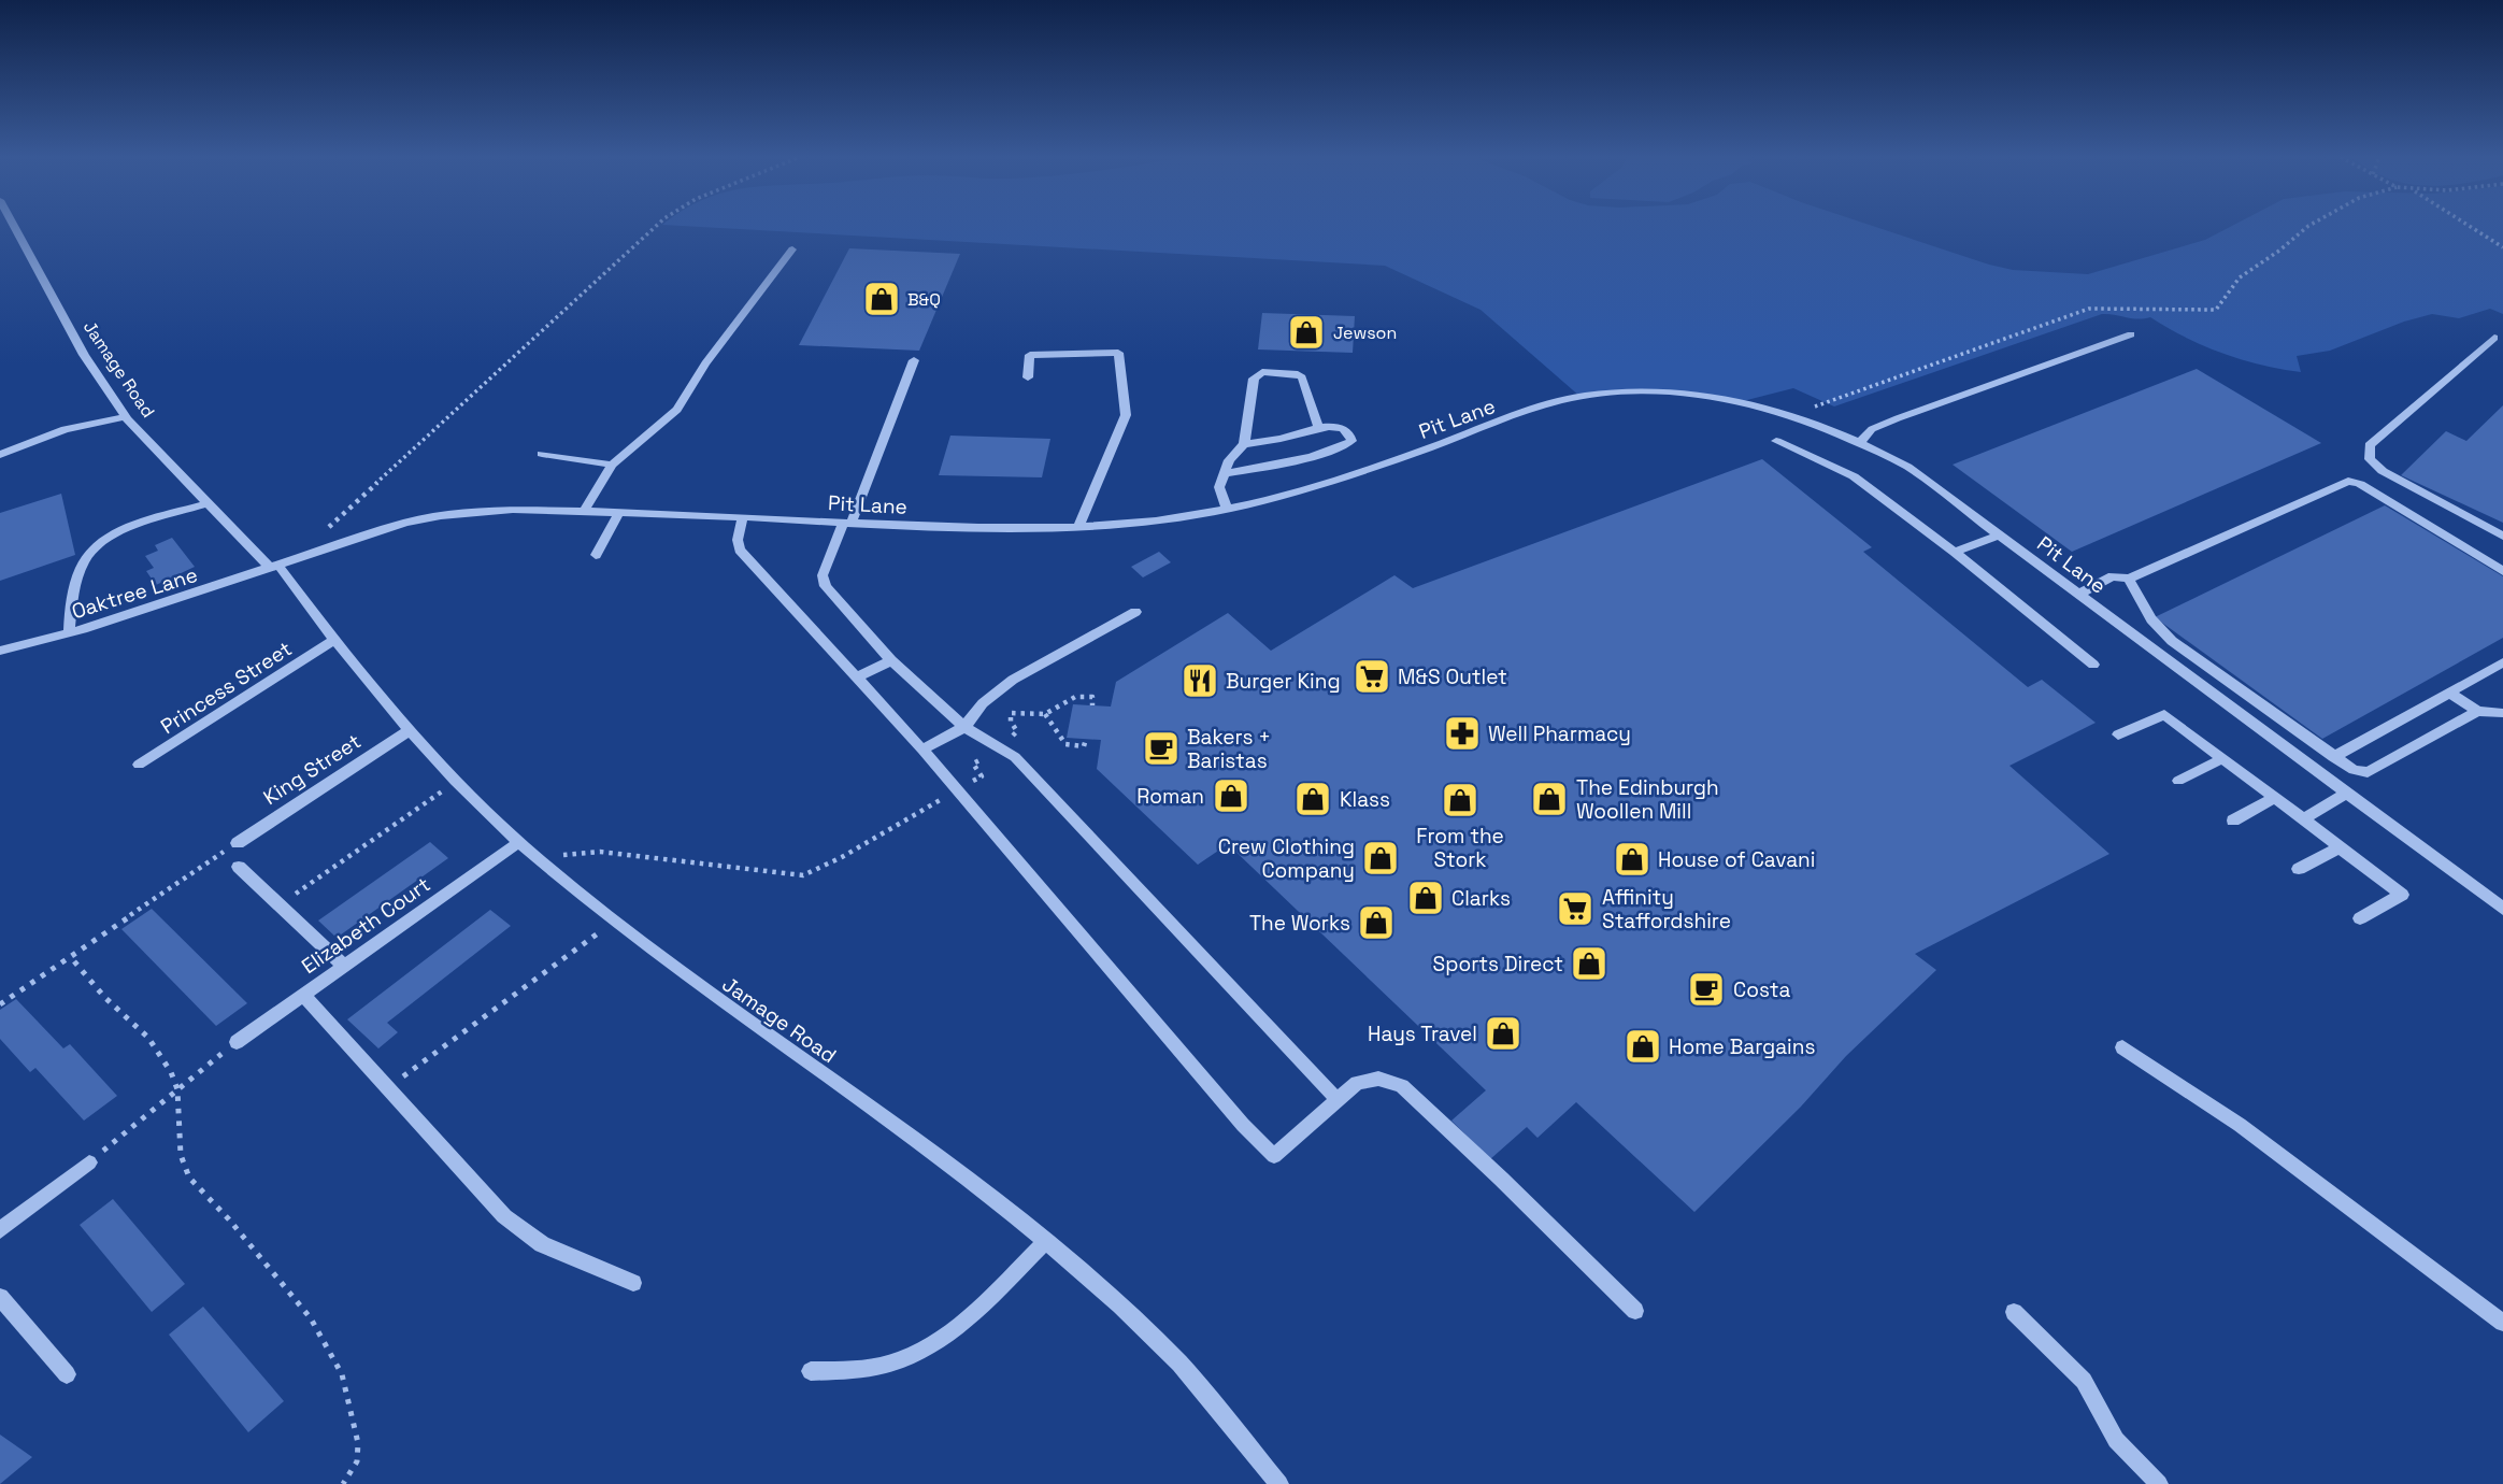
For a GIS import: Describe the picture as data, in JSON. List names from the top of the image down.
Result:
{
  "streets": {
    "street": [
      "Jamage Road",
      "Pit Lane",
      "Oaktree Lane",
      "Princess Street",
      "King Street",
      "Elizabeth Court"
    ]
  },
  "crossings": [
    ["Jamage Road", "Pit Lane"],
    ["Jamage Road", "Oaktree Lane"],
    ["Jamage Road", "Princess Street"],
    ["Jamage Road", "King Street"],
    ["Jamage Road", "Elizabeth Court"],
    ["Pit Lane", "Oaktree Lane"]
  ],
  "places": {
    "shop": [
      "B&Q",
      "Jewson",
      "Roman",
      "Klass",
      "The Edinburgh Woollen Mill",
      "From the Stork",
      "Crew Clothing Company",
      "House of Cavani",
      "Clarks",
      "The Works",
      "Sports Direct",
      "Hays Travel",
      "Home Bargains"
    ],
    "supermarket": ["M&S Outlet", "Affinity Staffordshire"],
    "restaurant": ["Burger King"],
    "pharmacy": ["Well Pharmacy"],
    "cafe": ["Bakers + Baristas", "Costa"]
  }
}
